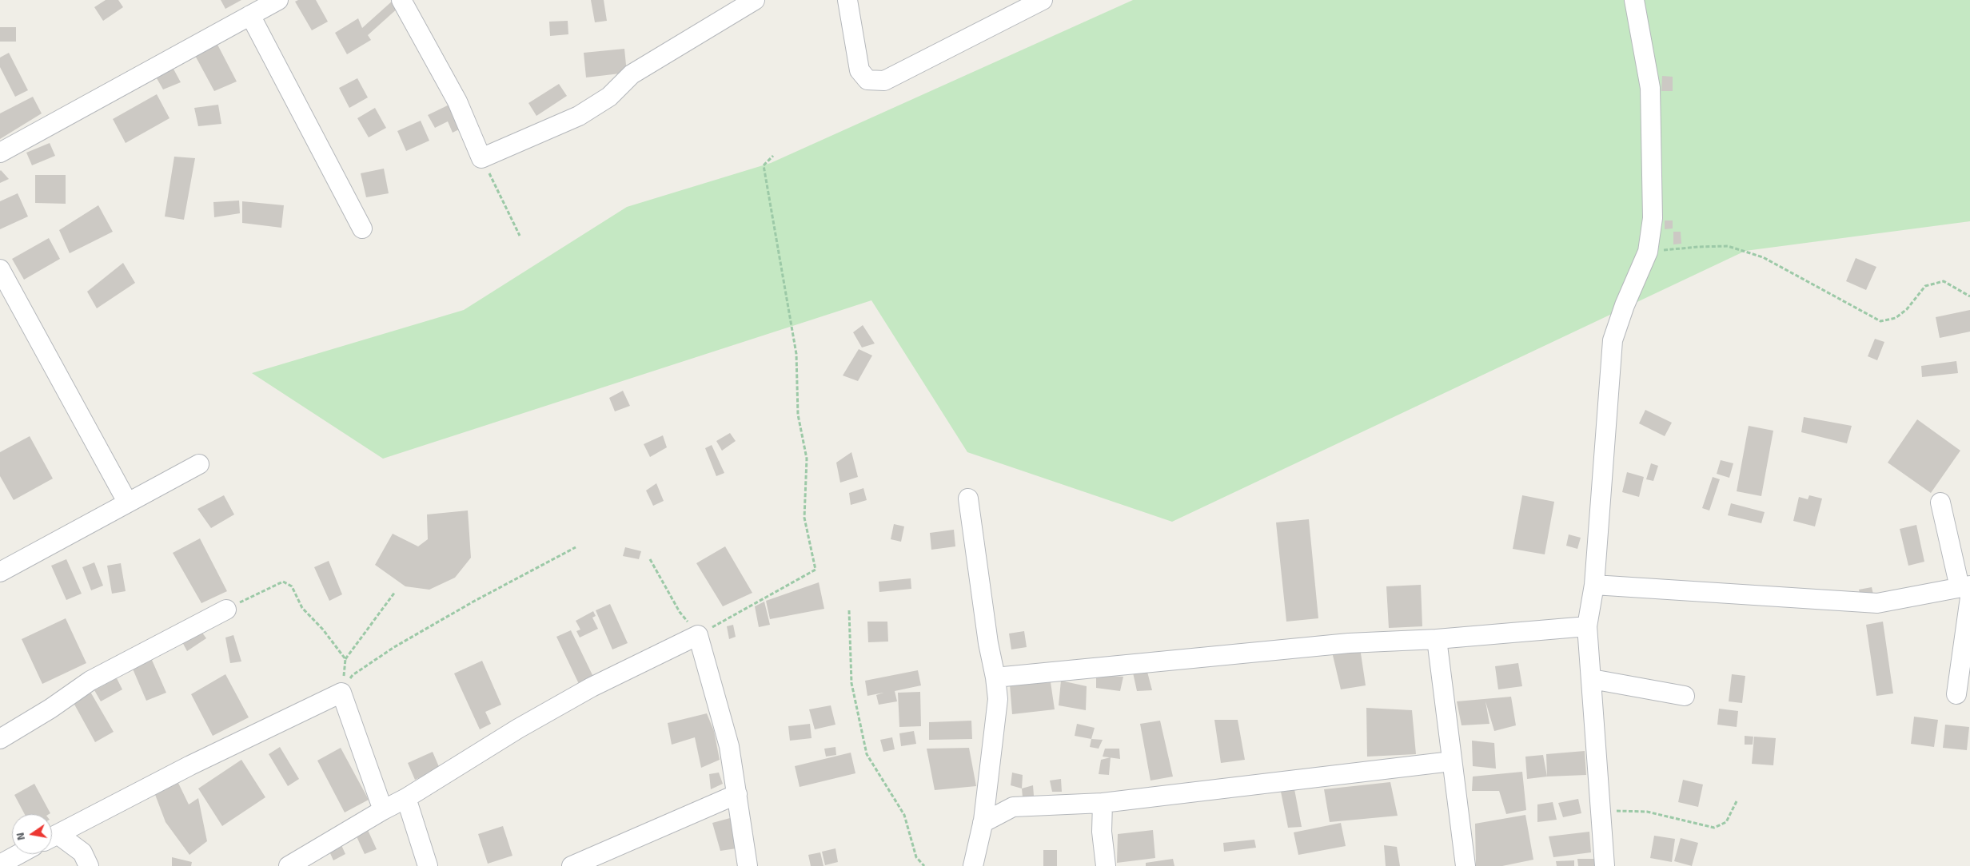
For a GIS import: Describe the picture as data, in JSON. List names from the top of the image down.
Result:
{
  "north": "left"
}
